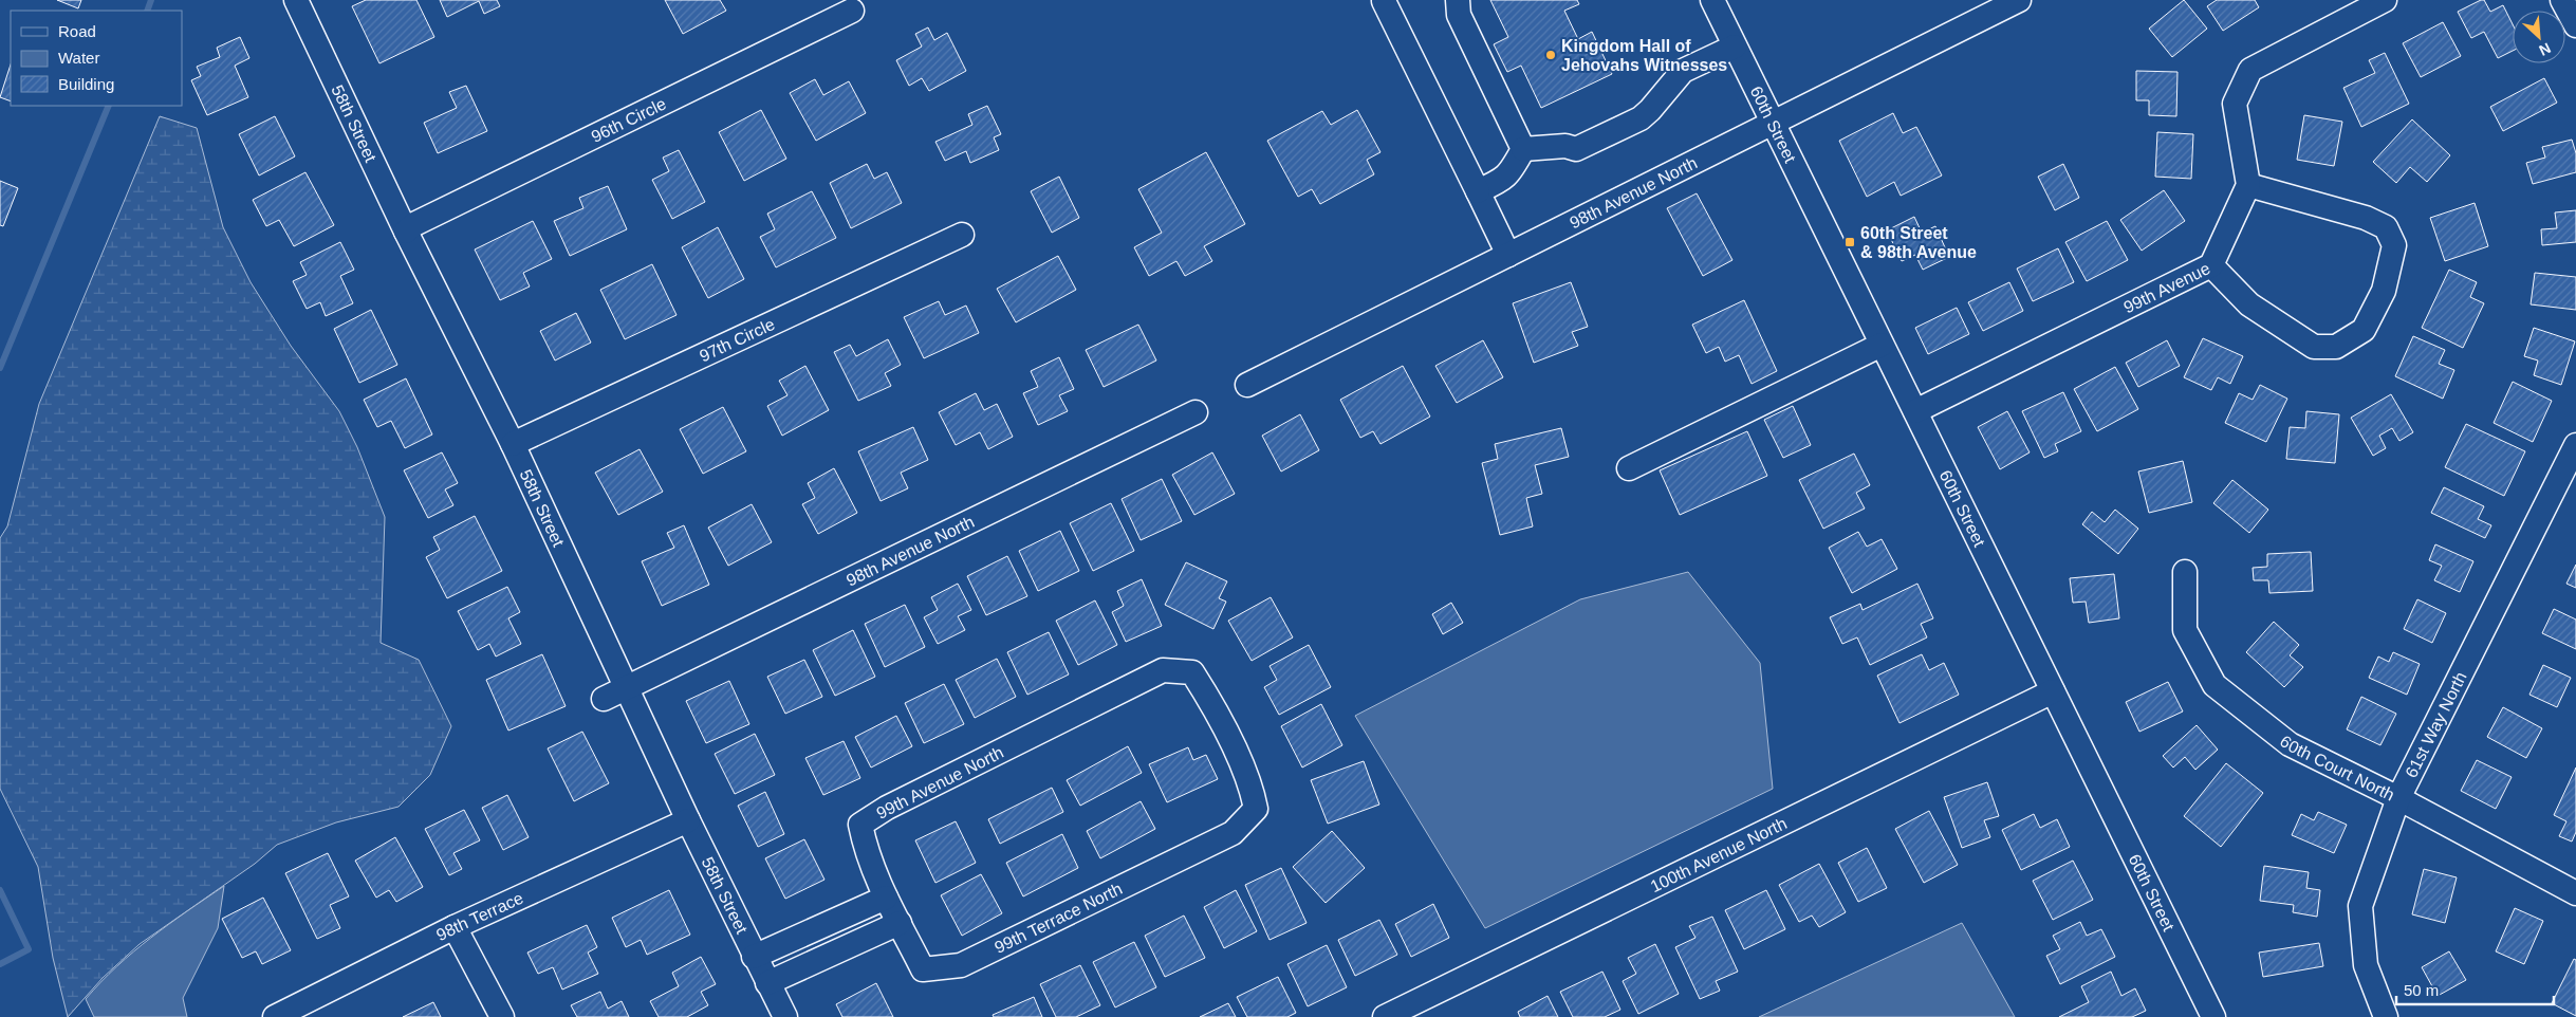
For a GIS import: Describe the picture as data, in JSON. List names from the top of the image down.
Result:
{
  "streets": {
    "street": [
      "96th Circle",
      "58th Street",
      "60th Street",
      "98th Avenue North",
      "99th Avenue",
      "97th Circle",
      "61st Way North",
      "60th Court North",
      "99th Avenue North",
      "100th Avenue North",
      "98th Terrace",
      "99th Terrace North"
    ]
  },
  "crossings": [
    ["96th Circle", "58th Street"],
    ["58th Street", "98th Avenue North"],
    ["58th Street", "97th Circle"],
    ["58th Street", "98th Terrace"],
    ["60th Street", "98th Avenue North"],
    ["60th Street", "99th Avenue"],
    ["60th Street", "100th Avenue North"],
    ["61st Way North", "60th Court North"],
    ["99th Avenue North", "99th Terrace North"]
  ],
  "places": {
    "other": ["Kingdom Hall of Jehovahs Witnesses"],
    "transit": ["60th Street & 98th Avenue"]
  },
  "legend": ["Road", "Water", "Building"],
  "scale_bar": "50 m",
  "north": "bottom right"
}
